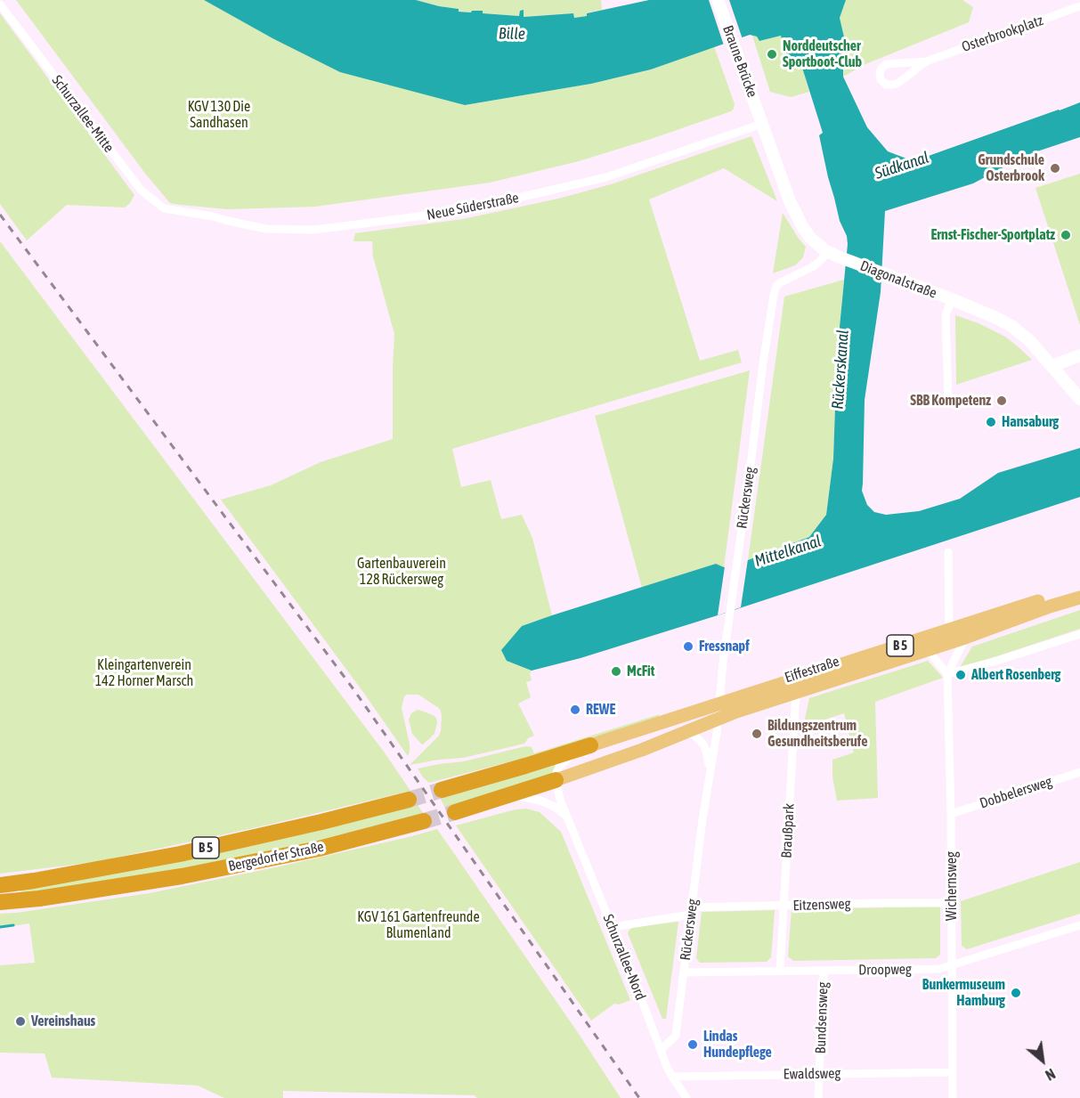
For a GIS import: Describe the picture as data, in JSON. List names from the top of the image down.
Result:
{
  "streets": {
    "highway": ["B 5", "Bergedorfer Straße"],
    "main road": ["Eiffestraße"],
    "street": [
      "Osterbrookplatz",
      "Braune Brücke",
      "Schurzallee-Mitte",
      "Neue Süderstraße",
      "Diagonalstraße",
      "Rückersweg",
      "Dobbelersweg",
      "Braußpark",
      "Wichernsweg",
      "Eitzensweg",
      "Schurzallee-Nord",
      "Droopweg",
      "Bundsensweg",
      "Ewaldsweg"
    ]
  },
  "crossings": [
    ["Braune Brücke", "Neue Süderstraße"],
    ["Braune Brücke", "Diagonalstraße"],
    ["Schurzallee-Mitte", "Neue Süderstraße"],
    ["Neue Süderstraße", "Diagonalstraße"],
    ["Diagonalstraße", "Rückersweg"],
    ["Rückersweg", "Eiffestraße"],
    ["Rückersweg", "Eitzensweg"],
    ["Rückersweg", "Schurzallee-Nord"],
    ["Rückersweg", "Droopweg"],
    ["B 5", "Eiffestraße"],
    ["B 5", "Schurzallee-Nord"],
    ["Eiffestraße", "Braußpark"],
    ["Eiffestraße", "Wichernsweg"],
    ["Eiffestraße", "Schurzallee-Nord"],
    ["Dobbelersweg", "Wichernsweg"],
    ["Braußpark", "Eitzensweg"],
    ["Braußpark", "Droopweg"],
    ["Wichernsweg", "Eitzensweg"],
    ["Wichernsweg", "Droopweg"],
    ["Wichernsweg", "Ewaldsweg"],
    ["Eitzensweg", "Schurzallee-Nord"],
    ["Schurzallee-Nord", "Ewaldsweg"],
    ["Droopweg", "Bundsensweg"],
    ["Bundsensweg", "Ewaldsweg"]
  ],
  "water": [
    "Bille",
    "Südkanal",
    "Rückerskanal",
    "Mittelkanal"
  ],
  "parks": [
    "KGV 130 Die Sandhasen",
    "Gartenbauverein 128 Rückersweg",
    "Kleingartenverein 142 Horner Marsch",
    "KGV 161 Gartenfreunde Blumenland"
  ],
  "places": [
    "Norddeutscher Sportboot-Club",
    "Grundschule Osterbrook",
    "Ernst-Fischer-Sportplatz",
    "SBB Kompetenz",
    "Hansaburg",
    "Fressnapf",
    "McFit",
    "Albert Rosenberg",
    "REWE",
    "Bildungszentrum Gesundheitsberufe",
    "Bunkermuseum Hamburg",
    "Vereinshaus",
    "Lindas Hundepflege"
  ],
  "north": "bottom right"
}
